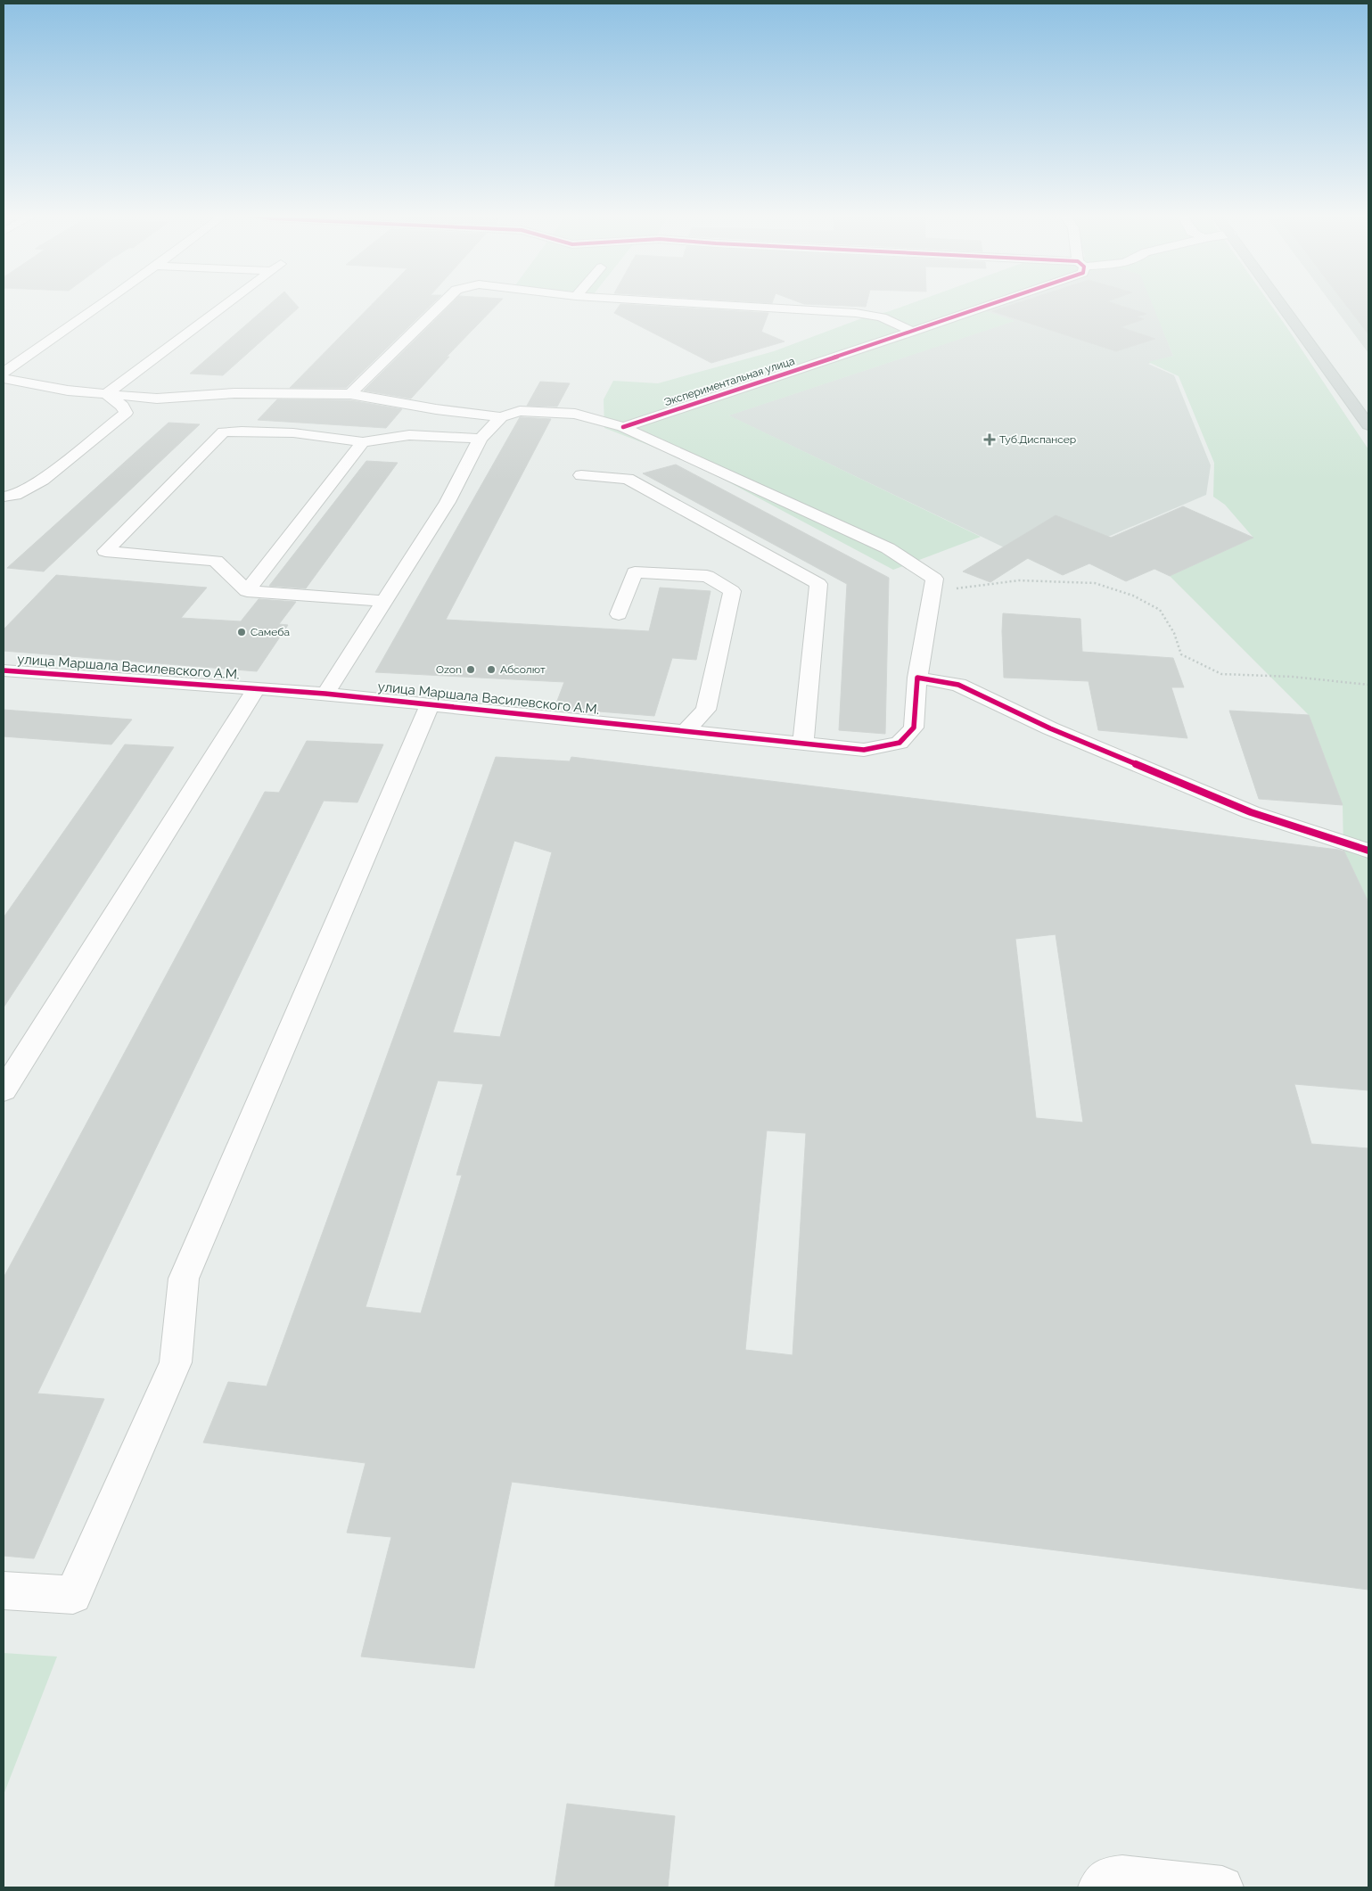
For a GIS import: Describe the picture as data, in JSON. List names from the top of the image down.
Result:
{
  "streets": {
    "street": ["Экспериментальная улица", "улица Маршала Василевского А.М."]
  },
  "places": {
    "health": ["Туб.Диспансер"],
    "other": ["Самеба", "Ozon", "Абсолют"]
  }
}
